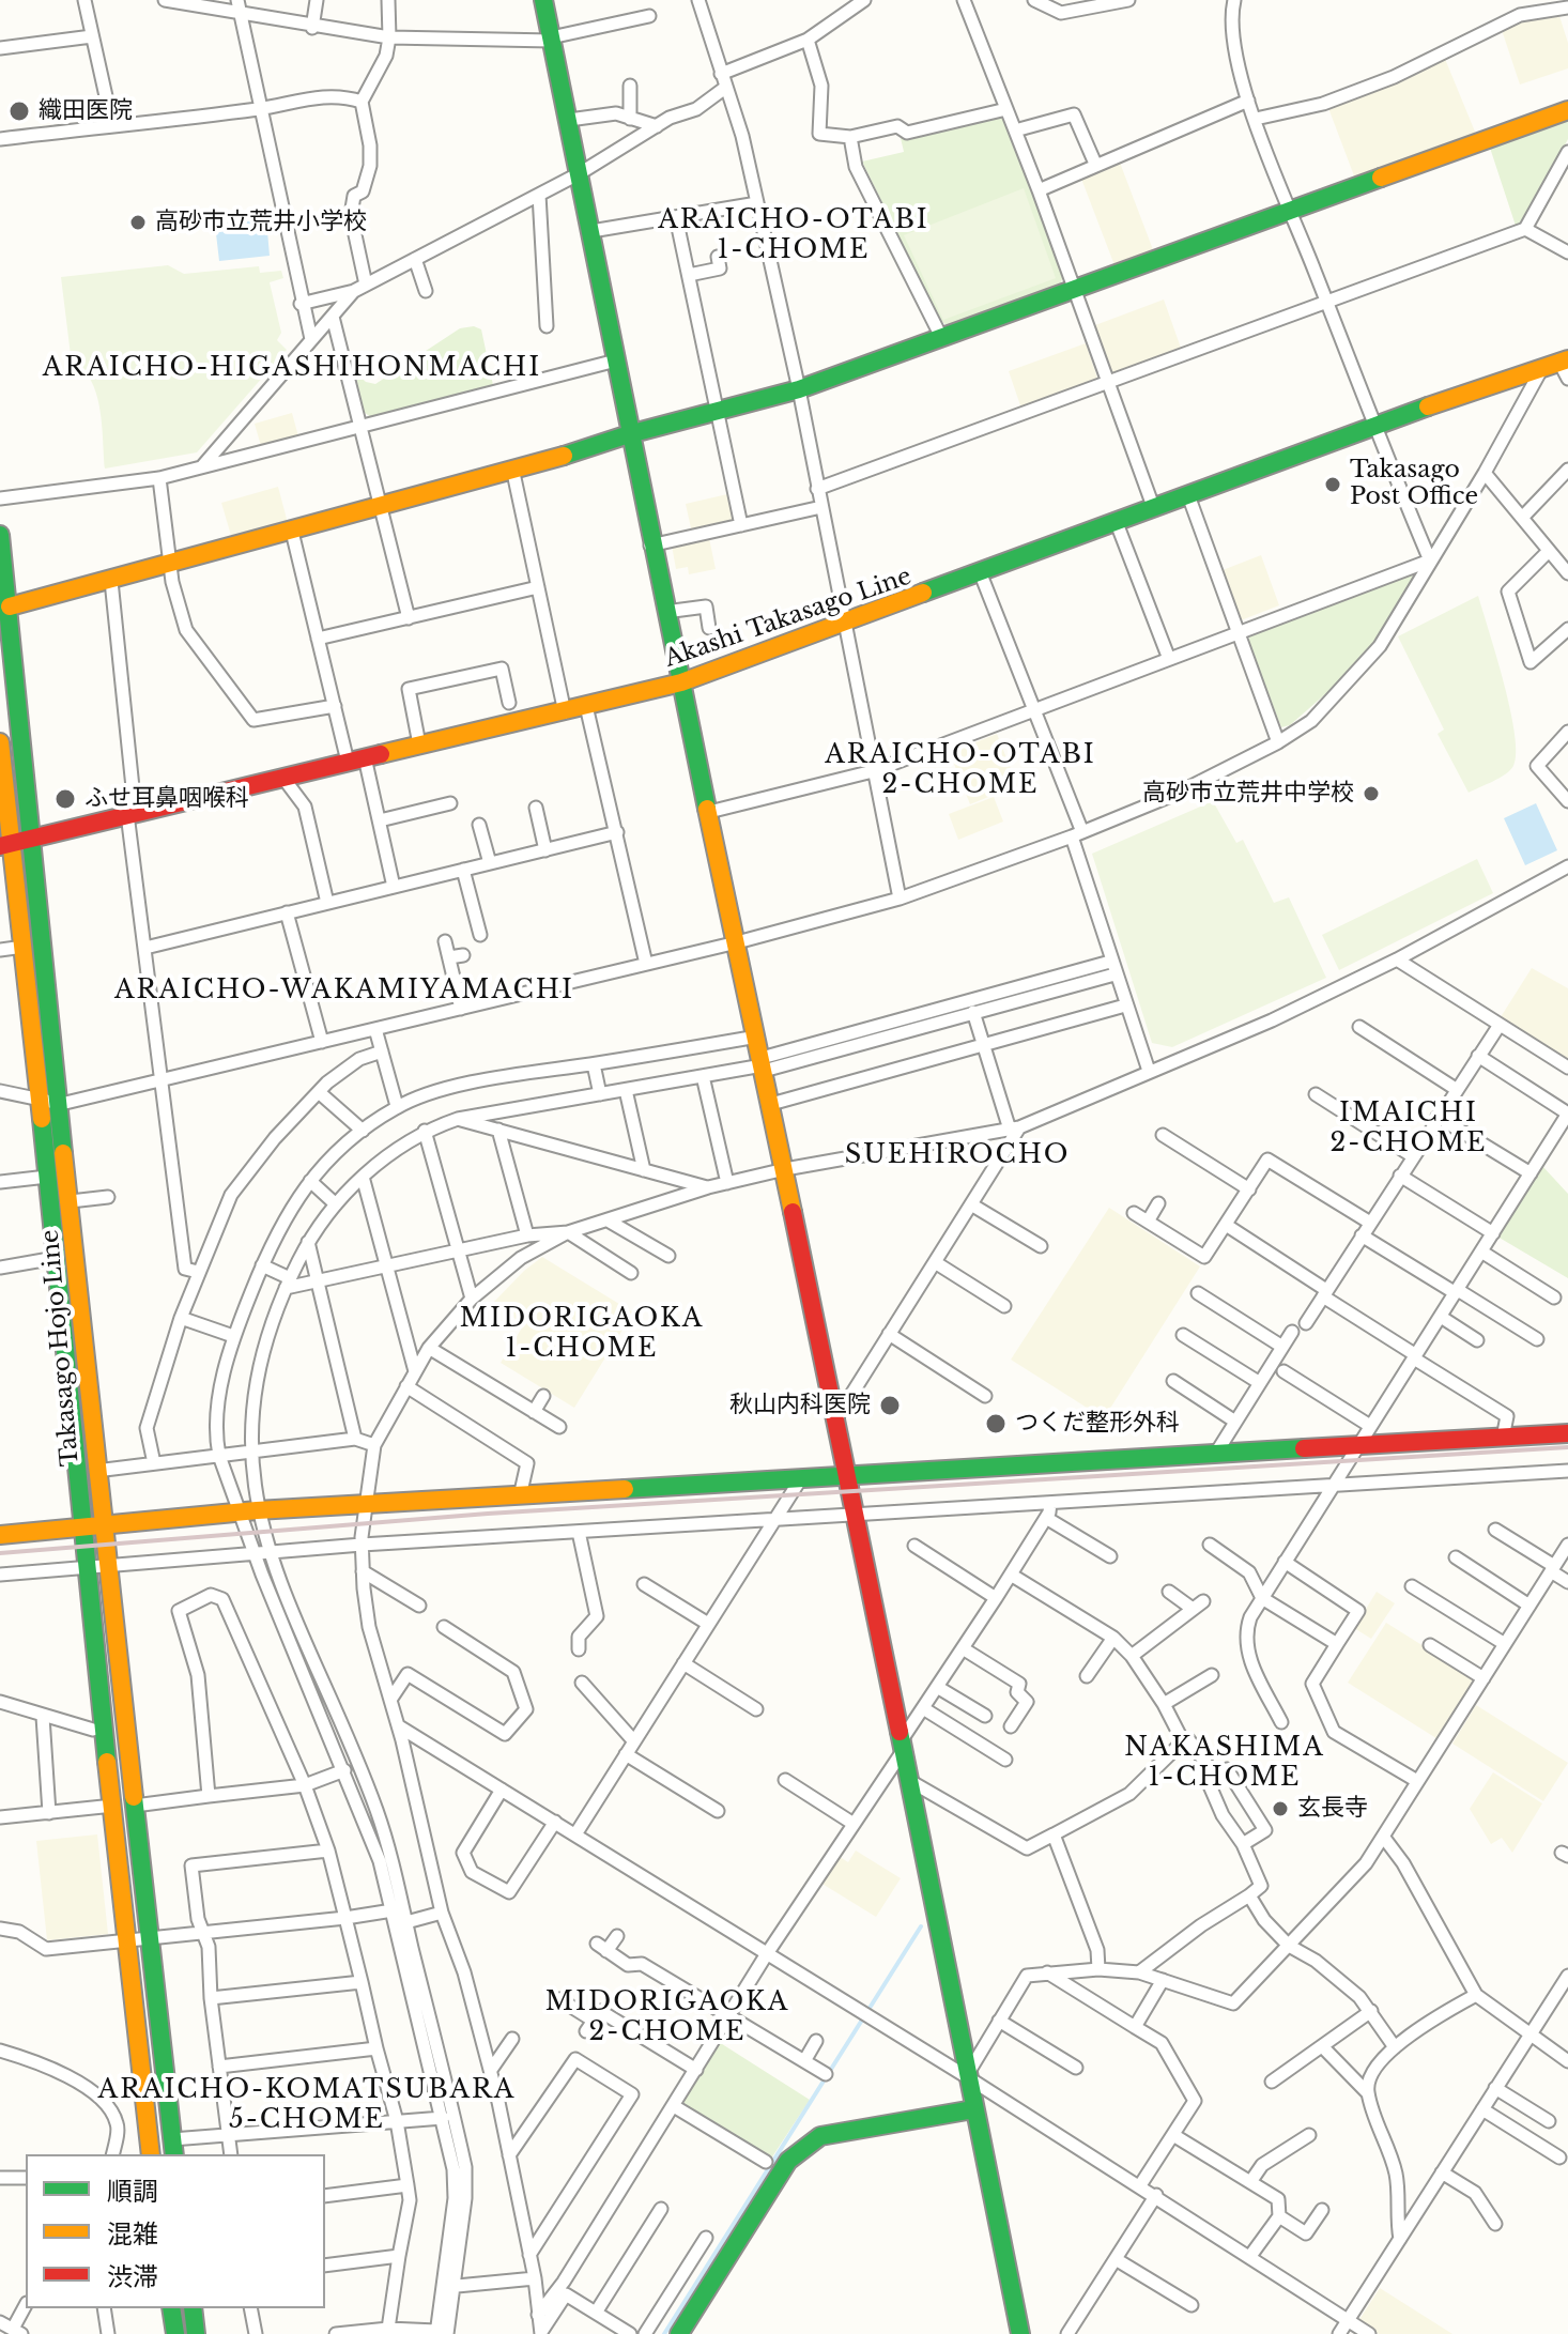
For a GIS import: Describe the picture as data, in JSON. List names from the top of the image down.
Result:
{
  "streets": {
    "street": ["Akashi Takasago Line", "Takasago Hojo Line"]
  },
  "crossings": [
    ["Akashi Takasago Line", "Takasago Hojo Line"]
  ],
  "districts": [
    "ARAICHO-OTABI 1-CHOME",
    "ARAICHO-HIGASHIHONMACHI",
    "ARAICHO-OTABI 2-CHOME",
    "ARAICHO-WAKAMIYAMACHI",
    "IMAICHI 2-CHOME",
    "SUEHIROCHO",
    "MIDORIGAOKA 1-CHOME",
    "NAKASHIMA 1-CHOME",
    "MIDORIGAOKA 2-CHOME",
    "ARAICHO-KOMATSUBARA 5-CHOME"
  ],
  "places": [
    "織田医院",
    "高砂市立荒井小学校",
    "Takasago Post Office",
    "高砂市立荒井中学校",
    "ふせ耳鼻咽喉科",
    "秋山内科医院",
    "つくだ整形外科",
    "玄長寺"
  ],
  "legend": ["順調", "混雑", "渋滞"]
}
